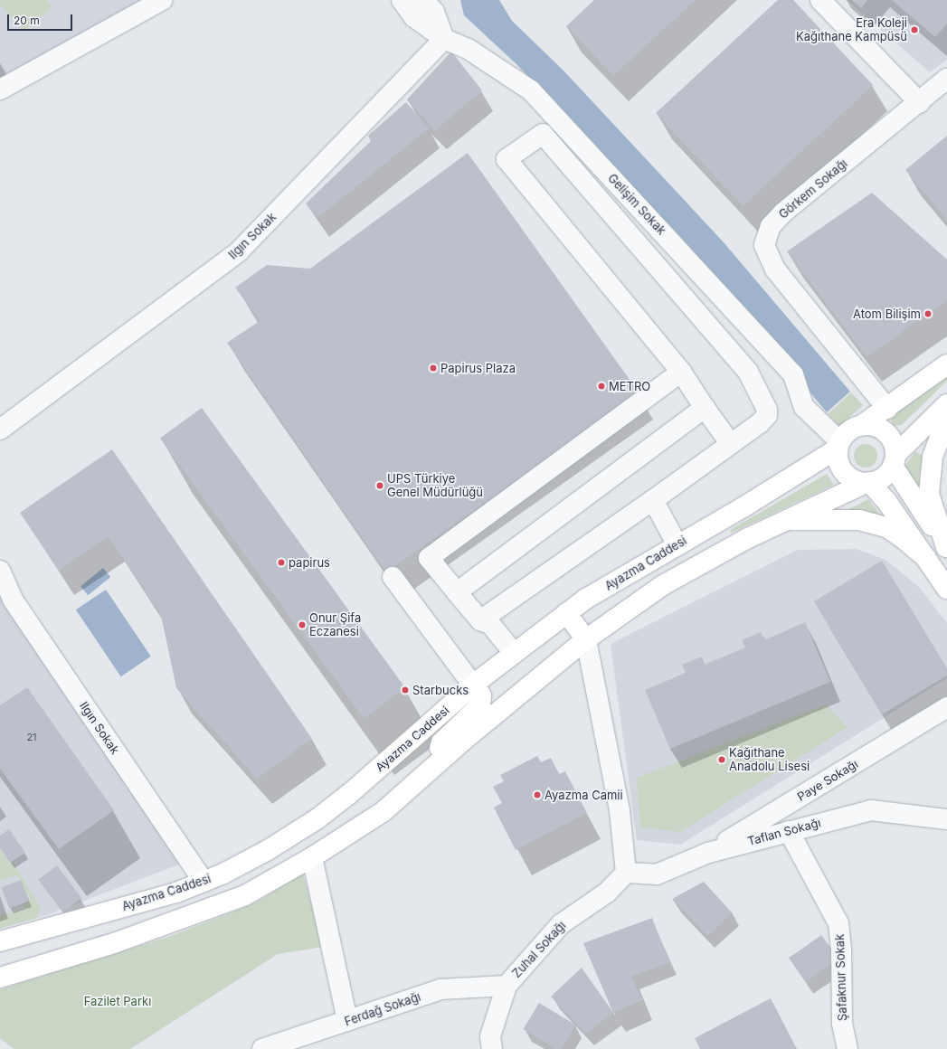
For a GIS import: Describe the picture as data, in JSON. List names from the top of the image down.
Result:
{
  "streets": {
    "main road": ["Ayazma Caddesi"],
    "street": [
      "Görkem Sokağı",
      "Gelişim Sokak",
      "Ilgın Sokak",
      "Paye Sokağı",
      "Taflan Sokağı",
      "Zuhal Sokağı",
      "Şafaknur Sokak",
      "Ferdağ Sokağı"
    ]
  },
  "crossings": [
    ["Görkem Sokağı", "Ayazma Caddesi"],
    ["Gelişim Sokak", "Ilgın Sokak"],
    ["Gelişim Sokak", "Ayazma Caddesi"],
    ["Ilgın Sokak", "Ayazma Caddesi"],
    ["Paye Sokağı", "Taflan Sokağı"],
    ["Taflan Sokağı", "Zuhal Sokağı"],
    ["Taflan Sokağı", "Şafaknur Sokak"],
    ["Zuhal Sokağı", "Ferdağ Sokağı"]
  ],
  "parks": ["Fazilet Parkı"],
  "places": [
    "Era Koleji Kağıthane Kampüsü",
    "Atom Bilişim",
    "Papirus Plaza",
    "METRO",
    "UPS Türkiye Genel Müdürlüğü",
    "papirus",
    "Onur Şifa Eczanesi",
    "Starbucks",
    "Kağıthane Anadolu Lisesi",
    "Ayazma Camii"
  ],
  "house_numbers": ["21"],
  "scale_bar": "20 m"
}
